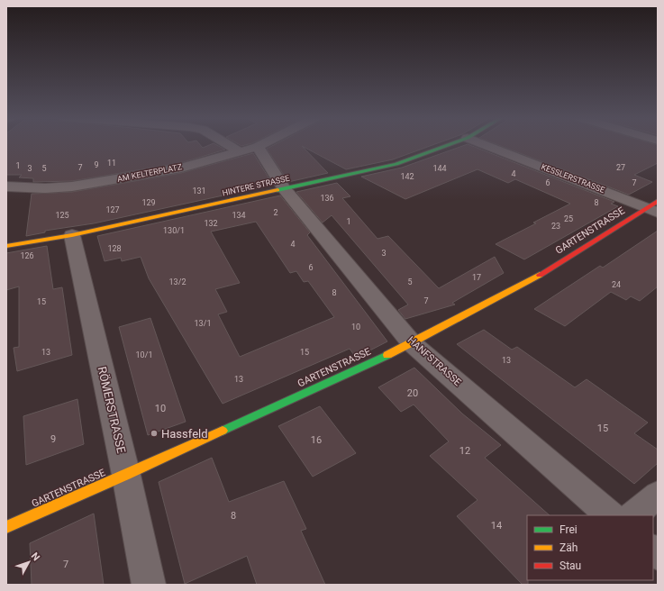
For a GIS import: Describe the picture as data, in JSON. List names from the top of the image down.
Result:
{
  "streets": {
    "street": [
      "AM KELTERPLATZ",
      "KESSLERSTRASSE",
      "HINTERE STRASSE",
      "GARTENSTRASSE",
      "HANFSTRASSE",
      "RÖMERSTRASSE"
    ]
  },
  "crossings": [
    ["AM KELTERPLATZ", "HANFSTRASSE"],
    ["KESSLERSTRASSE", "GARTENSTRASSE"],
    ["HINTERE STRASSE", "HANFSTRASSE"],
    ["HINTERE STRASSE", "RÖMERSTRASSE"],
    ["GARTENSTRASSE", "HANFSTRASSE"],
    ["GARTENSTRASSE", "RÖMERSTRASSE"]
  ],
  "places": ["Hassfeld"],
  "house_numbers": [
    "11",
    "9",
    "1",
    "7",
    "27",
    "3",
    "5",
    "144",
    "4",
    "142",
    "6",
    "7",
    "131",
    "136",
    "129",
    "8",
    "127",
    "2",
    "125",
    "134",
    "25",
    "1",
    "132",
    "23",
    "130/1",
    "4",
    "128",
    "3",
    "126",
    "6",
    "17",
    "13/2",
    "5",
    "24",
    "8",
    "7",
    "15",
    "13/1",
    "10",
    "13",
    "15",
    "10/1",
    "13",
    "13",
    "20",
    "10",
    "15",
    "9",
    "16",
    "12",
    "8",
    "14",
    "7"
  ],
  "legend": ["Frei", "Zäh", "Stau"],
  "north": "top right"
}
